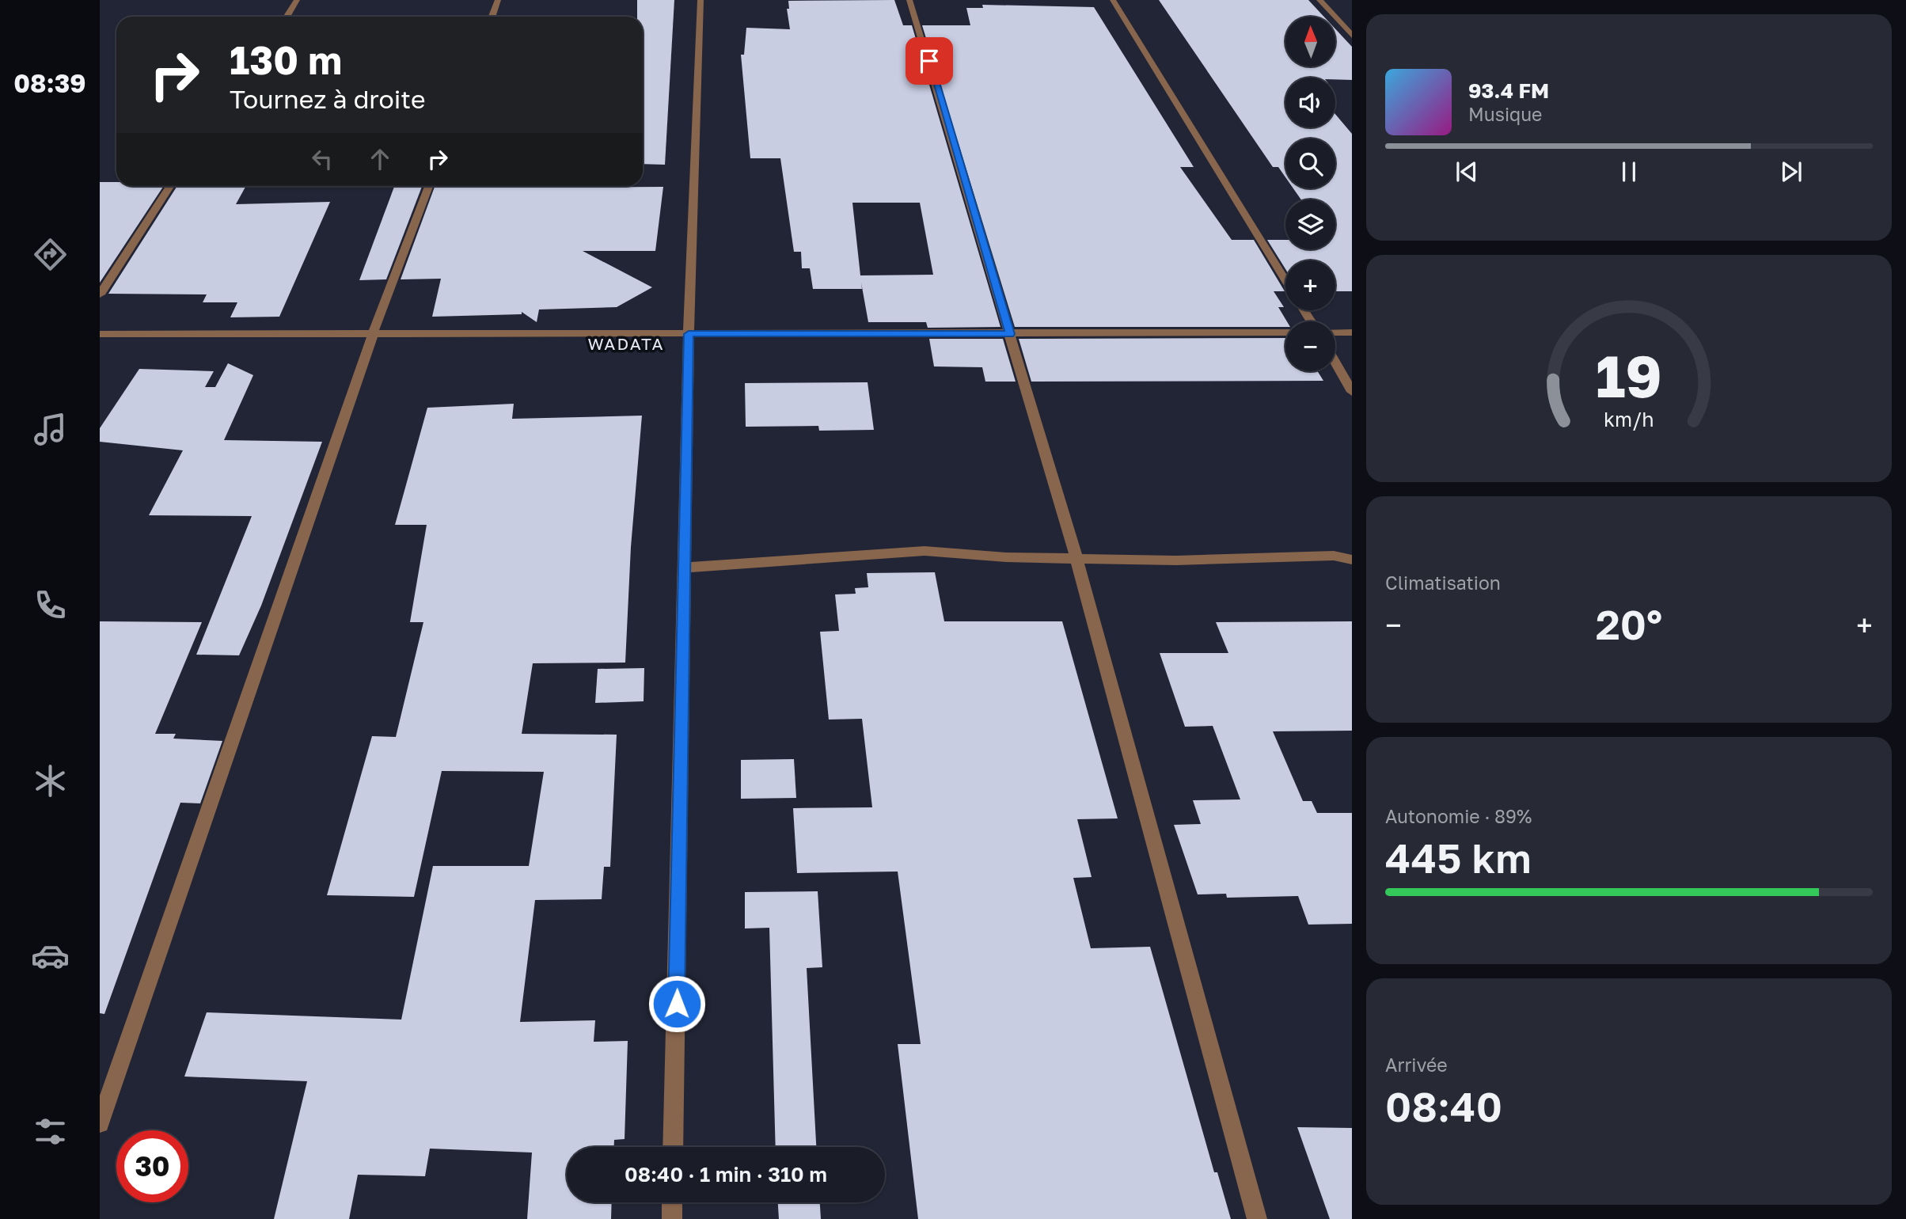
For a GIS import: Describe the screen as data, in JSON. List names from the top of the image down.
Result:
{
  "districts": ["WADATA"],
  "north": "top",
  "page": {
    "tabs": "08:39",
    "map_buttons": ["+", "−"],
    "turn": ["130 m", "Tournez à droite"],
    "song": ["93.4 FM", "Musique"],
    "tile": [
      "Climatisation",
      ["Autonomie · 89%", "445 km"],
      ["Arrivée", "08:40"]
    ],
    "heat": ["−", "20°", "+"],
    "limit": "30",
    "trip": "08:40 · 1 min · 310 m",
    "gauge": ["19", "km/h"]
  }
}
